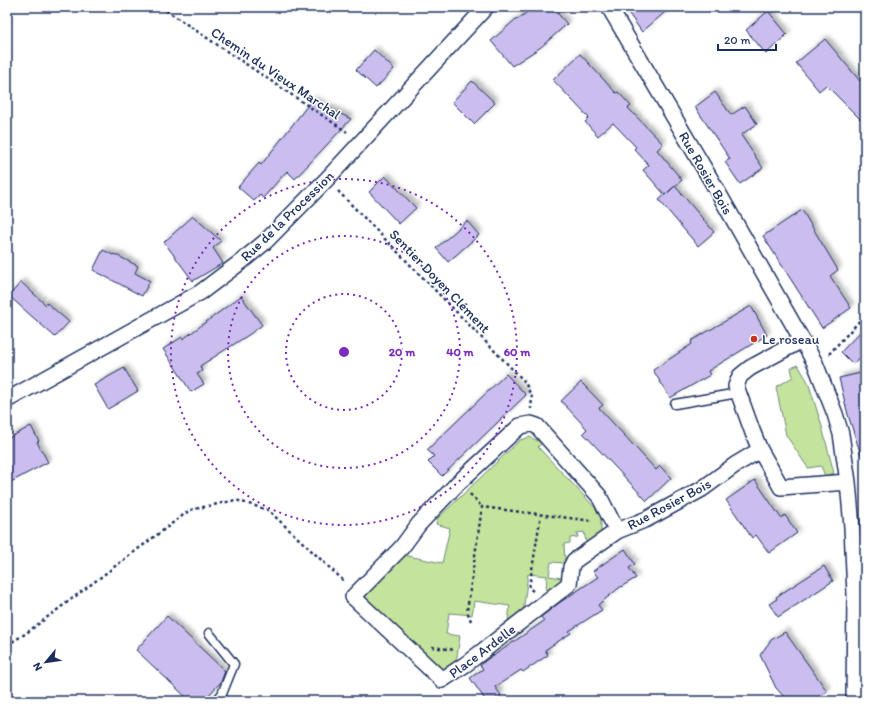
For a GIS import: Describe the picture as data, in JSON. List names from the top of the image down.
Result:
{
  "streets": {
    "street": ["Rue Rosier Bois", "Rue de la Procession", "Place Ardelle"],
    "path": ["Chemin du Vieux Marchal", "Sentier Doyen Clément"]
  },
  "crossings": [
    ["Chemin du Vieux Marchal", "Rue de la Procession"],
    ["Rue Rosier Bois", "Place Ardelle"],
    ["Rue de la Procession", "Sentier Doyen Clément"]
  ],
  "places": ["Le roseau"],
  "scale_bar": "20 m",
  "north": "bottom left",
  "rings": ["20 m", "40 m", "60 m"]
}
